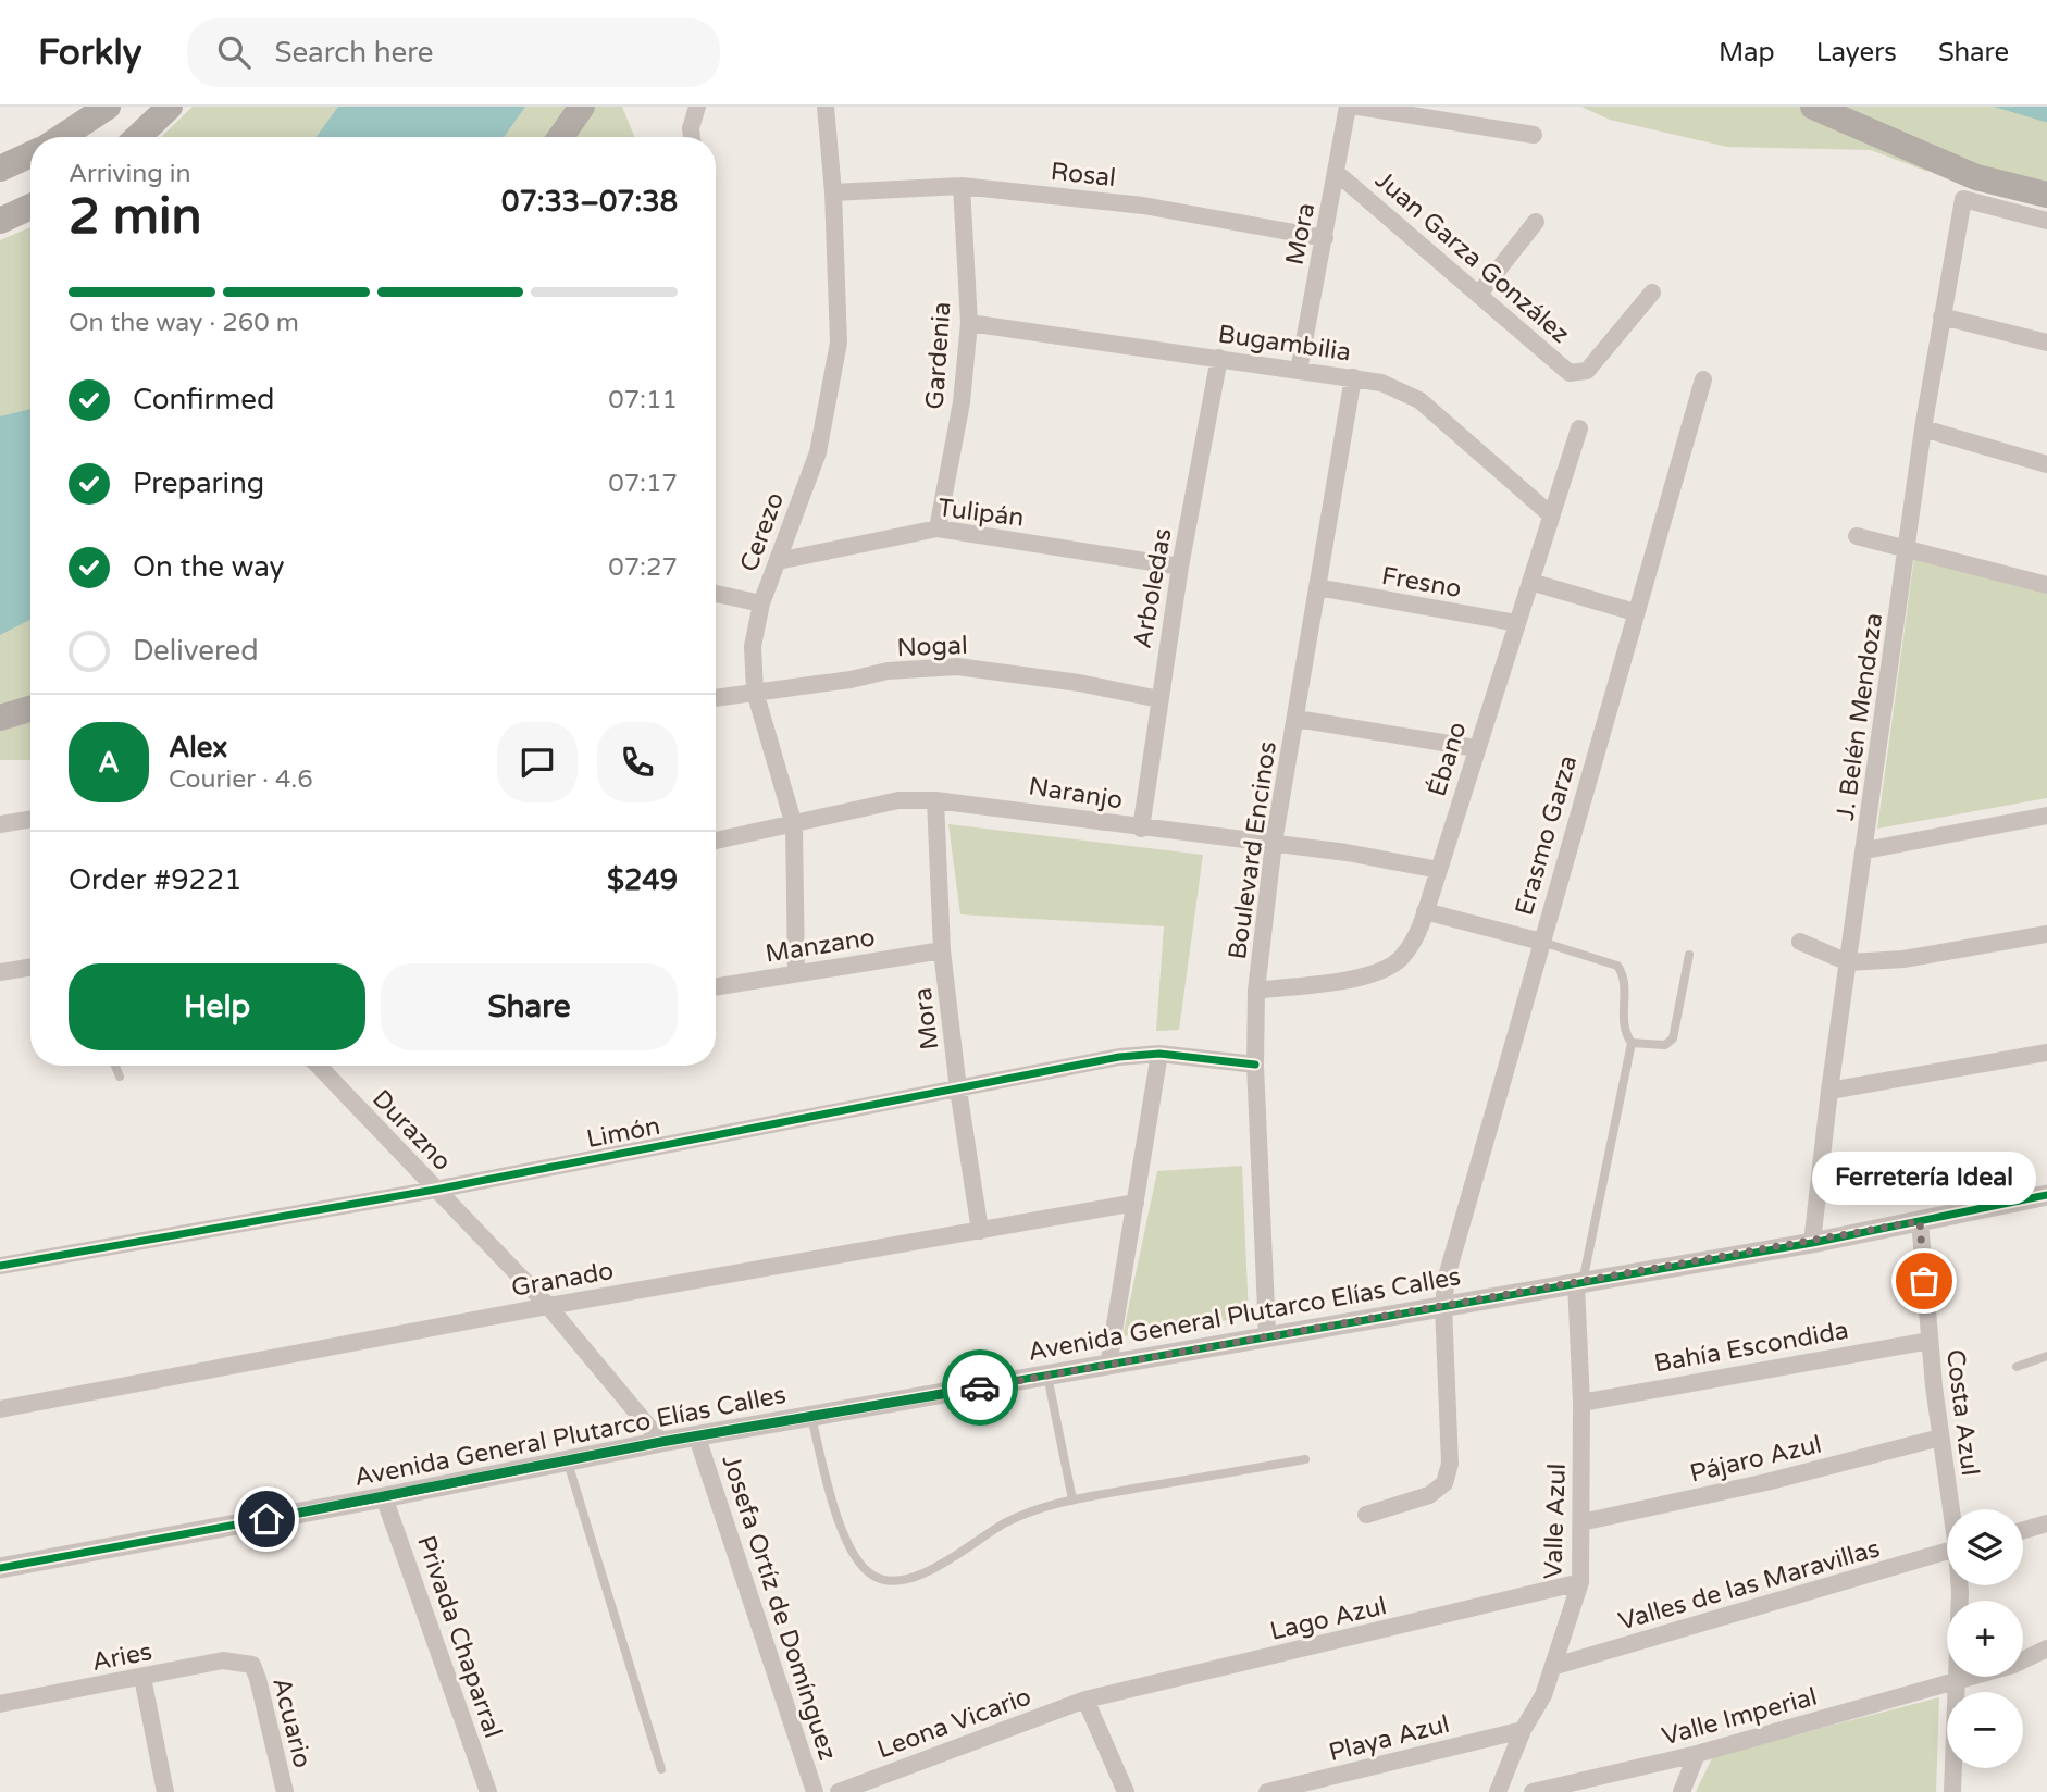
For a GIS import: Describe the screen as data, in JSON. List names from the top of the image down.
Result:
{
  "streets": {
    "street": [
      "Rosal",
      "Mora",
      "Juan Garza González",
      "Bugambilia",
      "Gardenia",
      "Tulipán",
      "Cerezo",
      "Fresno",
      "Arboledas",
      "Nogal",
      "J. Belén Mendoza",
      "Ébano",
      "Naranjo",
      "Erasmo Garza",
      "Boulevard Encinos",
      "Manzano",
      "Durazno",
      "Limón",
      "Granado",
      "Avenida General Plutarco Elías Calles",
      "Bahía Escondida",
      "Costa Azul",
      "Pájaro Azul",
      "Valle Azul",
      "Valles de las Maravillas",
      "Josefa Ortíz de Domínguez",
      "Lago Azul",
      "Privada Chaparral",
      "Aries",
      "Valle Imperial",
      "Acuario",
      "Leona Vicario",
      "Playa Azul"
    ]
  },
  "crossings": [
    ["Rosal", "Mora"],
    ["Rosal", "Gardenia"],
    ["Rosal", "Cerezo"],
    ["Mora", "Juan Garza González"],
    ["Mora", "Bugambilia"],
    ["Mora", "Naranjo"],
    ["Mora", "Manzano"],
    ["Mora", "Limón"],
    ["Mora", "Granado"],
    ["Bugambilia", "Gardenia"],
    ["Bugambilia", "Arboledas"],
    ["Bugambilia", "Ébano"],
    ["Bugambilia", "Boulevard Encinos"],
    ["Gardenia", "Tulipán"],
    ["Tulipán", "Cerezo"],
    ["Tulipán", "Arboledas"],
    ["Cerezo", "Nogal"],
    ["Cerezo", "Naranjo"],
    ["Cerezo", "Manzano"],
    ["Fresno", "Ébano"],
    ["Fresno", "Boulevard Encinos"],
    ["Arboledas", "Nogal"],
    ["Arboledas", "Naranjo"],
    ["J. Belén Mendoza", "Avenida General Plutarco Elías Calles"],
    ["Ébano", "Naranjo"],
    ["Ébano", "Boulevard Encinos"],
    ["Naranjo", "Boulevard Encinos"],
    ["Erasmo Garza", "Avenida General Plutarco Elías Calles"],
    ["Boulevard Encinos", "Limón"],
    ["Boulevard Encinos", "Avenida General Plutarco Elías Calles"],
    ["Durazno", "Limón"],
    ["Durazno", "Granado"],
    ["Durazno", "Avenida General Plutarco Elías Calles"],
    ["Avenida General Plutarco Elías Calles", "Costa Azul"],
    ["Avenida General Plutarco Elías Calles", "Valle Azul"],
    ["Avenida General Plutarco Elías Calles", "Josefa Ortíz de Domínguez"],
    ["Avenida General Plutarco Elías Calles", "Privada Chaparral"],
    ["Bahía Escondida", "Costa Azul"],
    ["Bahía Escondida", "Valle Azul"],
    ["Costa Azul", "Pájaro Azul"],
    ["Costa Azul", "Valle Imperial"],
    ["Pájaro Azul", "Valle Azul"],
    ["Valle Azul", "Valles de las Maravillas"],
    ["Valle Azul", "Lago Azul"],
    ["Valle Azul", "Playa Azul"],
    ["Lago Azul", "Leona Vicario"],
    ["Aries", "Acuario"]
  ],
  "places": ["Ferretería Ideal"],
  "page": {
    "header": "Forkly",
    "search": "Search here",
    "nav": ["Map", "Layers", "Share"],
    "heading": ["2 min", "Arriving in", "07:33–07:38"],
    "panel": [
      "Alex",
      "Courier · 4.6",
      "Order #9221",
      "$249"
    ],
    "bar": "On the way · 260 m",
    "list": [
      ["Confirmed", "07:11"],
      ["Preparing", "07:17"],
      ["On the way", "07:27"],
      "Delivered"
    ],
    "round": "A",
    "buttons": ["Help", "Share"],
    "bubble": "Ferretería Ideal",
    "map_buttons": ["+", "−"]
  }
}
